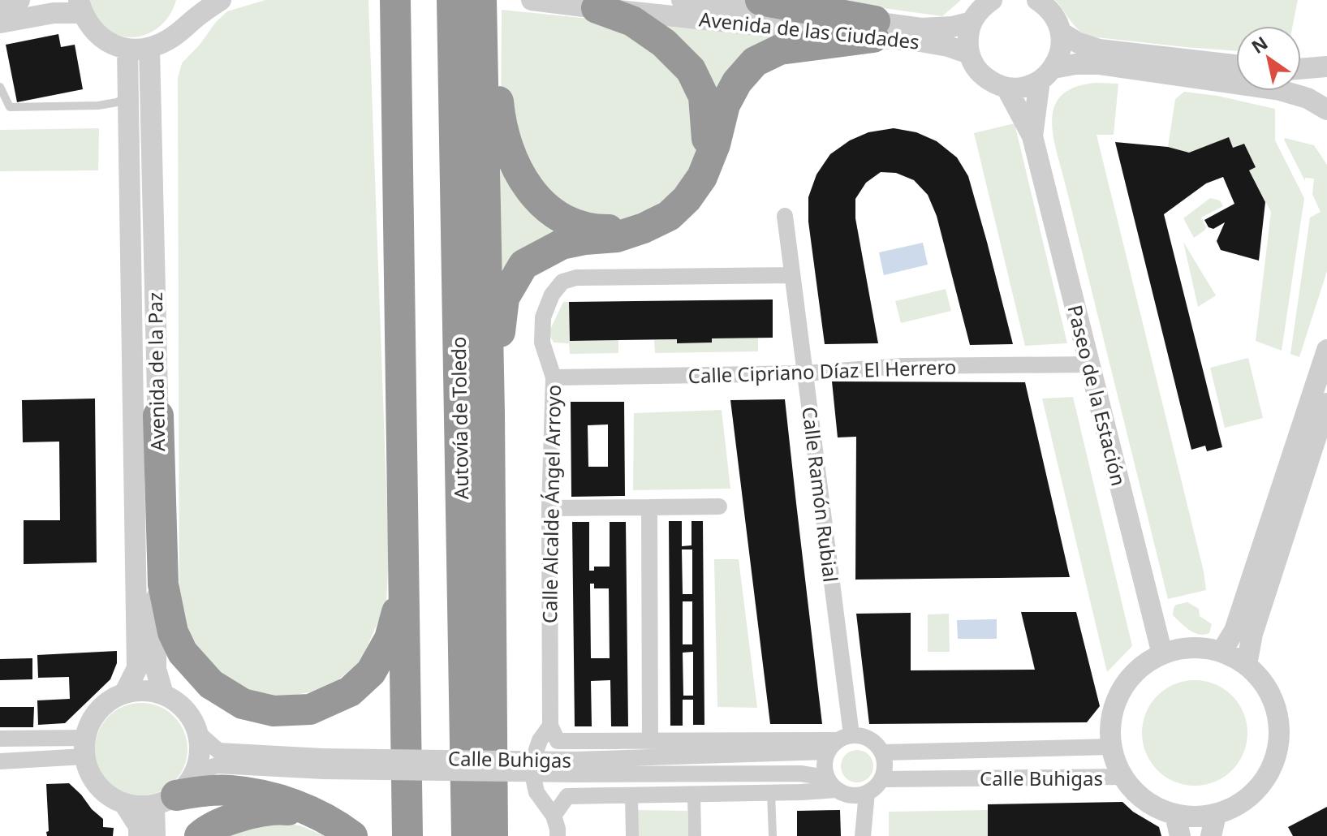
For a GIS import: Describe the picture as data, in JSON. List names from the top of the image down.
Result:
{
  "streets": {
    "highway": ["Autovía de Toledo"],
    "street": [
      "Avenida de las Ciudades",
      "Calle Cipriano Díaz El Herrero",
      "Avenida de la Paz",
      "Paseo de la Estación",
      "Calle Ramón Rubial",
      "Calle Alcalde Ángel Arroyo",
      "Calle Buhigas"
    ]
  },
  "crossings": [
    ["Calle Cipriano Díaz El Herrero", "Paseo de la Estación"],
    ["Calle Cipriano Díaz El Herrero", "Calle Ramón Rubial"],
    ["Calle Cipriano Díaz El Herrero", "Calle Alcalde Ángel Arroyo"],
    ["Avenida de la Paz", "Calle Buhigas"],
    ["Paseo de la Estación", "Calle Buhigas"],
    ["Calle Ramón Rubial", "Calle Alcalde Ángel Arroyo"],
    ["Calle Ramón Rubial", "Calle Buhigas"]
  ],
  "north": "top left"
}
